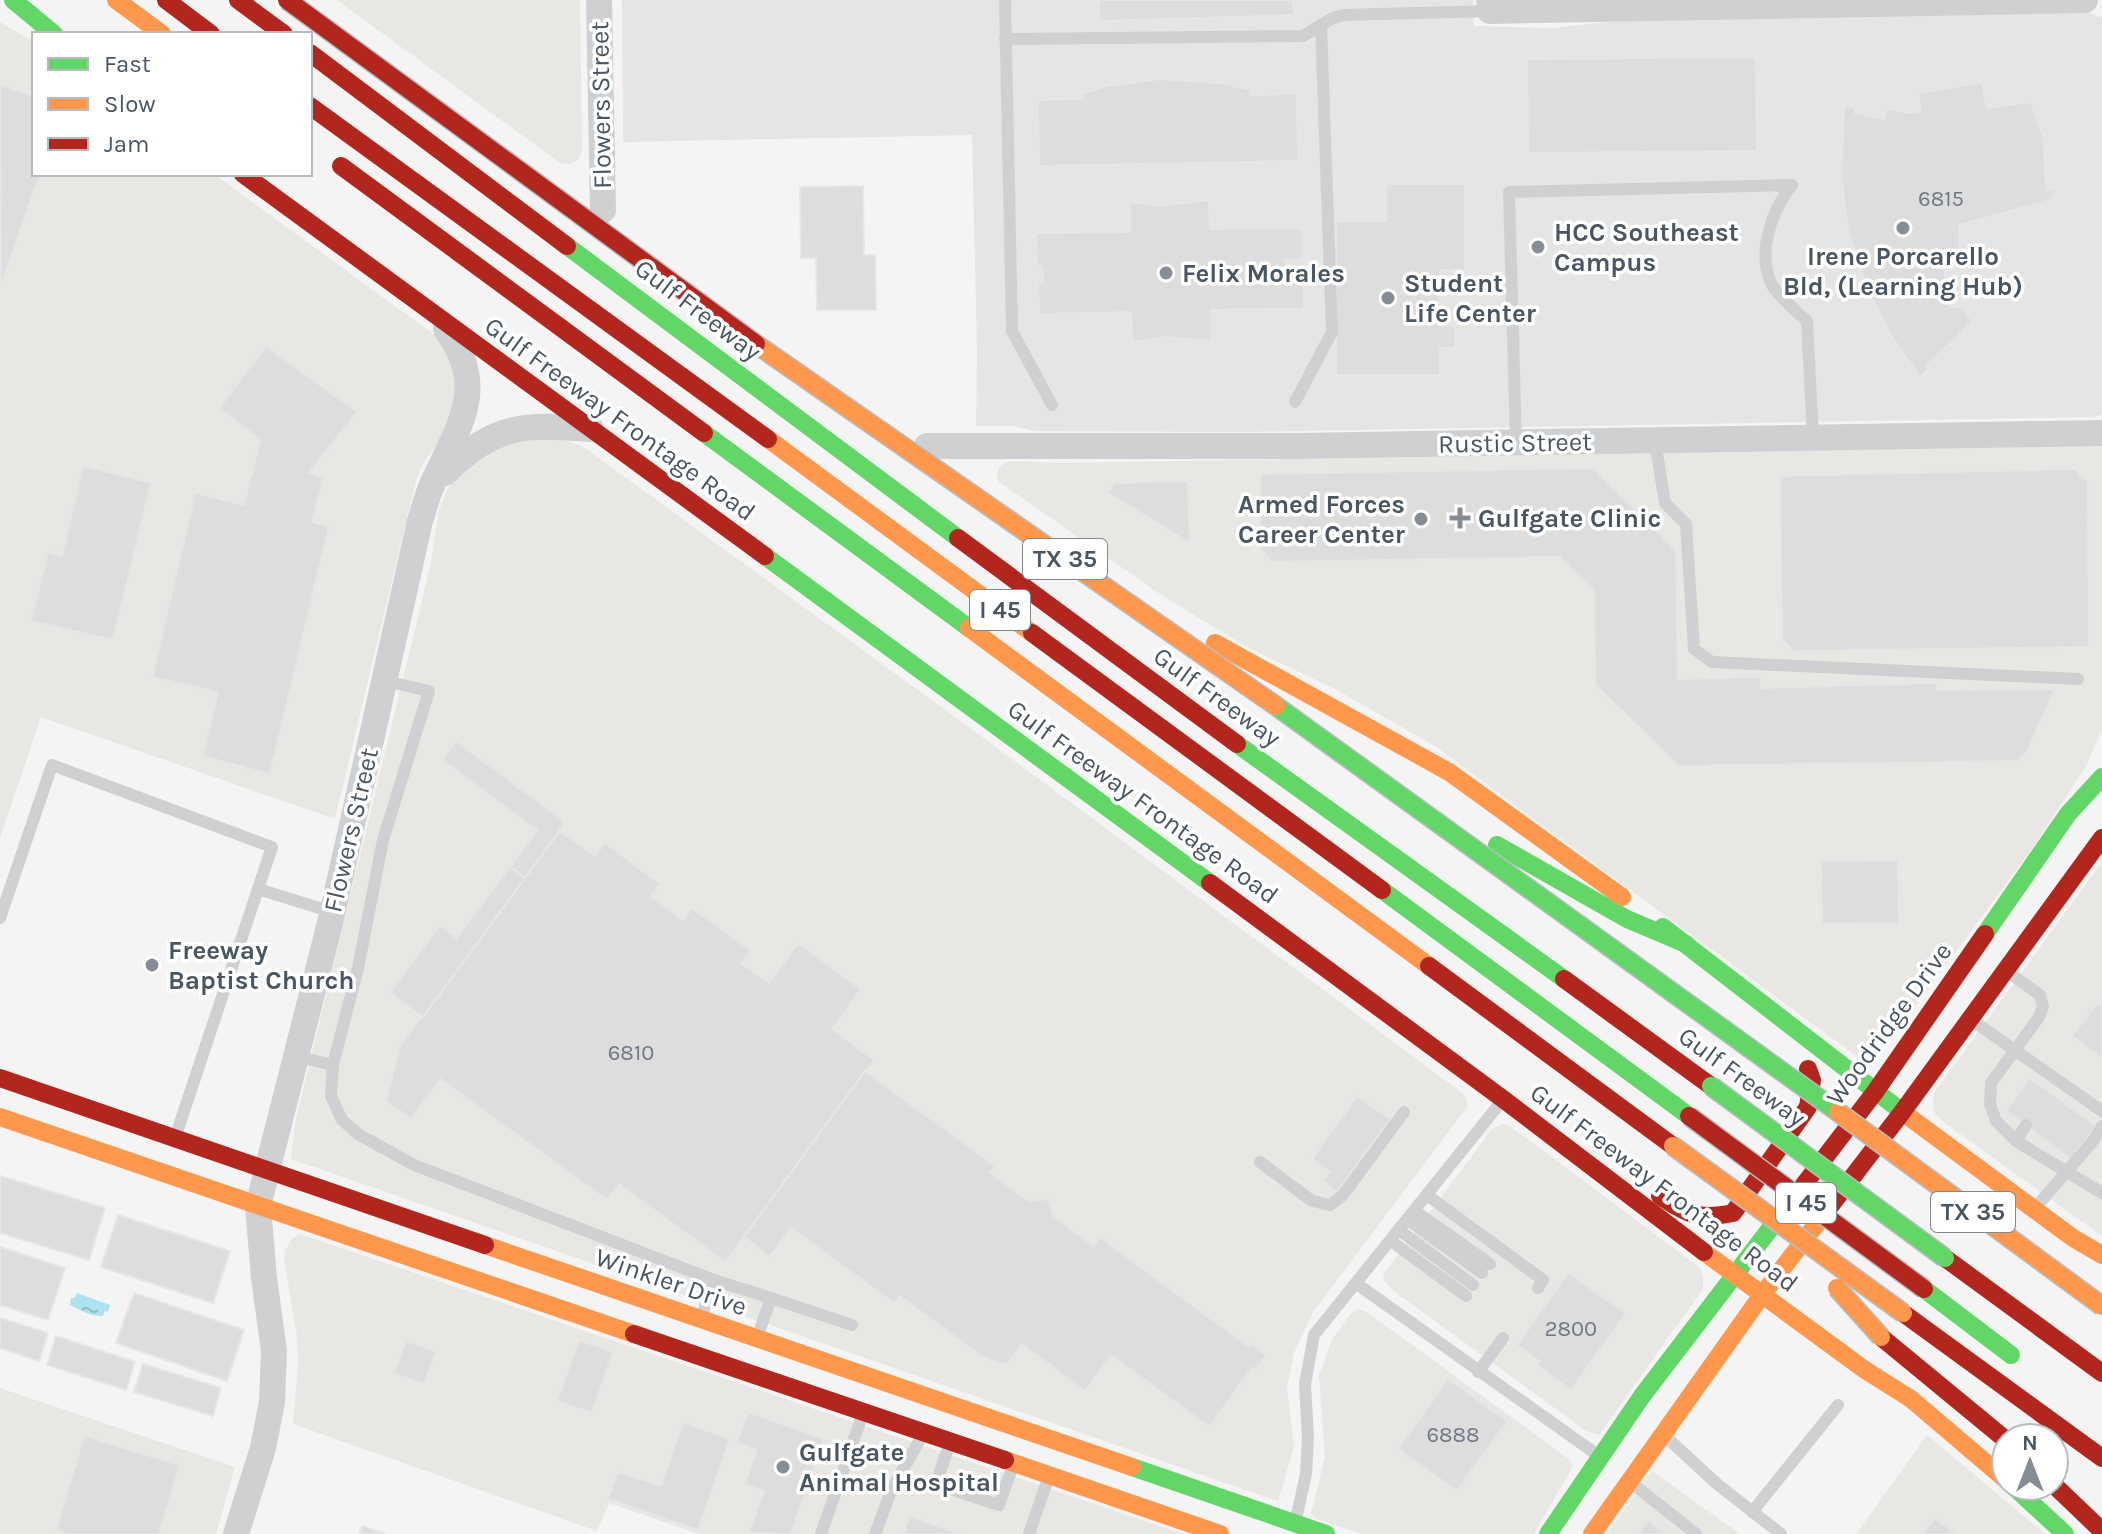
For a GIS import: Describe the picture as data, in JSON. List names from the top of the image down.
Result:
{
  "streets": {
    "main road": [
      "Gulf Freeway",
      "Gulf Freeway Frontage Road",
      "TX 35",
      "I 45",
      "Woodridge Drive",
      "Winkler Drive"
    ],
    "street": ["Flowers Street", "Rustic Street"]
  },
  "crossings": [
    ["Flowers Street", "Gulf Freeway Frontage Road"],
    ["Flowers Street", "Winkler Drive"],
    ["Gulf Freeway Frontage Road", "Woodridge Drive"]
  ],
  "places": {
    "other": [
      "Irene Porcarello Bld, (Learning Hub)",
      "HCC Southeast Campus",
      "Felix Morales",
      "Student Life Center",
      "Armed Forces Career Center",
      "Freeway Baptist Church",
      "Gulfgate Animal Hospital"
    ],
    "health": ["Gulfgate Clinic"]
  },
  "house_numbers": [
    "6815",
    "6810",
    "2800",
    "6888"
  ],
  "legend": ["Fast", "Slow", "Jam"],
  "north": "top"
}
